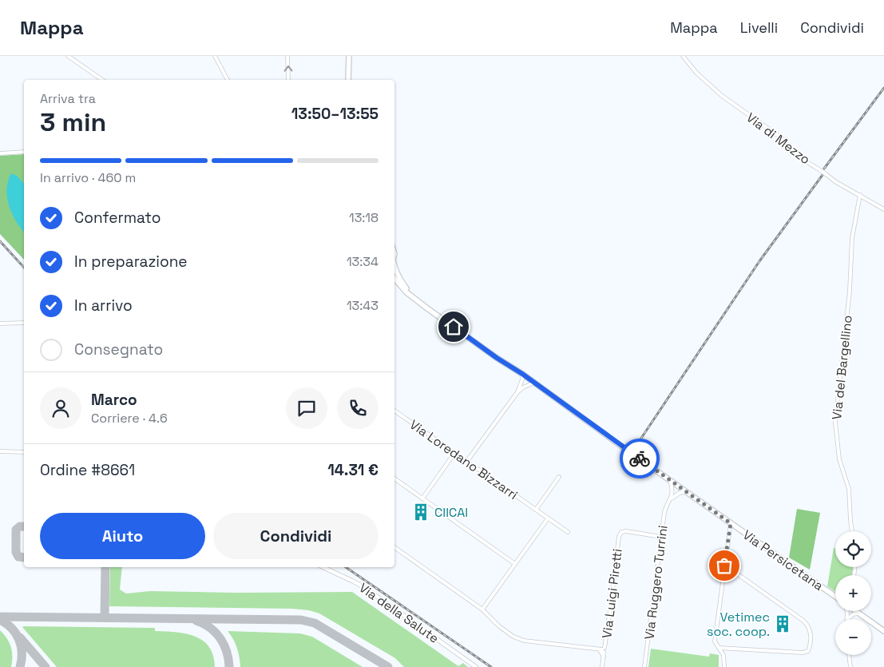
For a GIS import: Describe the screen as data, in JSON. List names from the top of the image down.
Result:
{
  "streets": {
    "main road": ["Via Persicetana"],
    "street": [
      "Via di Mezzo",
      "Via del Bargellino",
      "Via Loredano Bizzarri",
      "Via Ruggero Turrini",
      "Via Luigi Piretti",
      "Via della Salute"
    ]
  },
  "crossings": [
    ["Via di Mezzo", "Via del Bargellino"],
    ["Via Persicetana", "Via Ruggero Turrini"],
    ["Via Ruggero Turrini", "Via Luigi Piretti"]
  ],
  "places": {
    "building": ["CIICAI", "Vetimec soc. coop."]
  },
  "page": {
    "header": "Mappa",
    "nav": ["Mappa", "Livelli", "Condividi"],
    "heading": ["3 min", "Arriva tra", "13:50–13:55"],
    "panel": [
      "Marco",
      "Corriere · 4.6",
      "Ordine #8661",
      "14.31 €"
    ],
    "bar": "In arrivo · 460 m",
    "list": [
      ["Confermato", "13:18"],
      ["In preparazione", "13:34"],
      ["In arrivo", "13:43"],
      "Consegnato"
    ],
    "buttons": ["Aiuto", "Condividi"],
    "map_buttons": ["+", "−"]
  }
}
